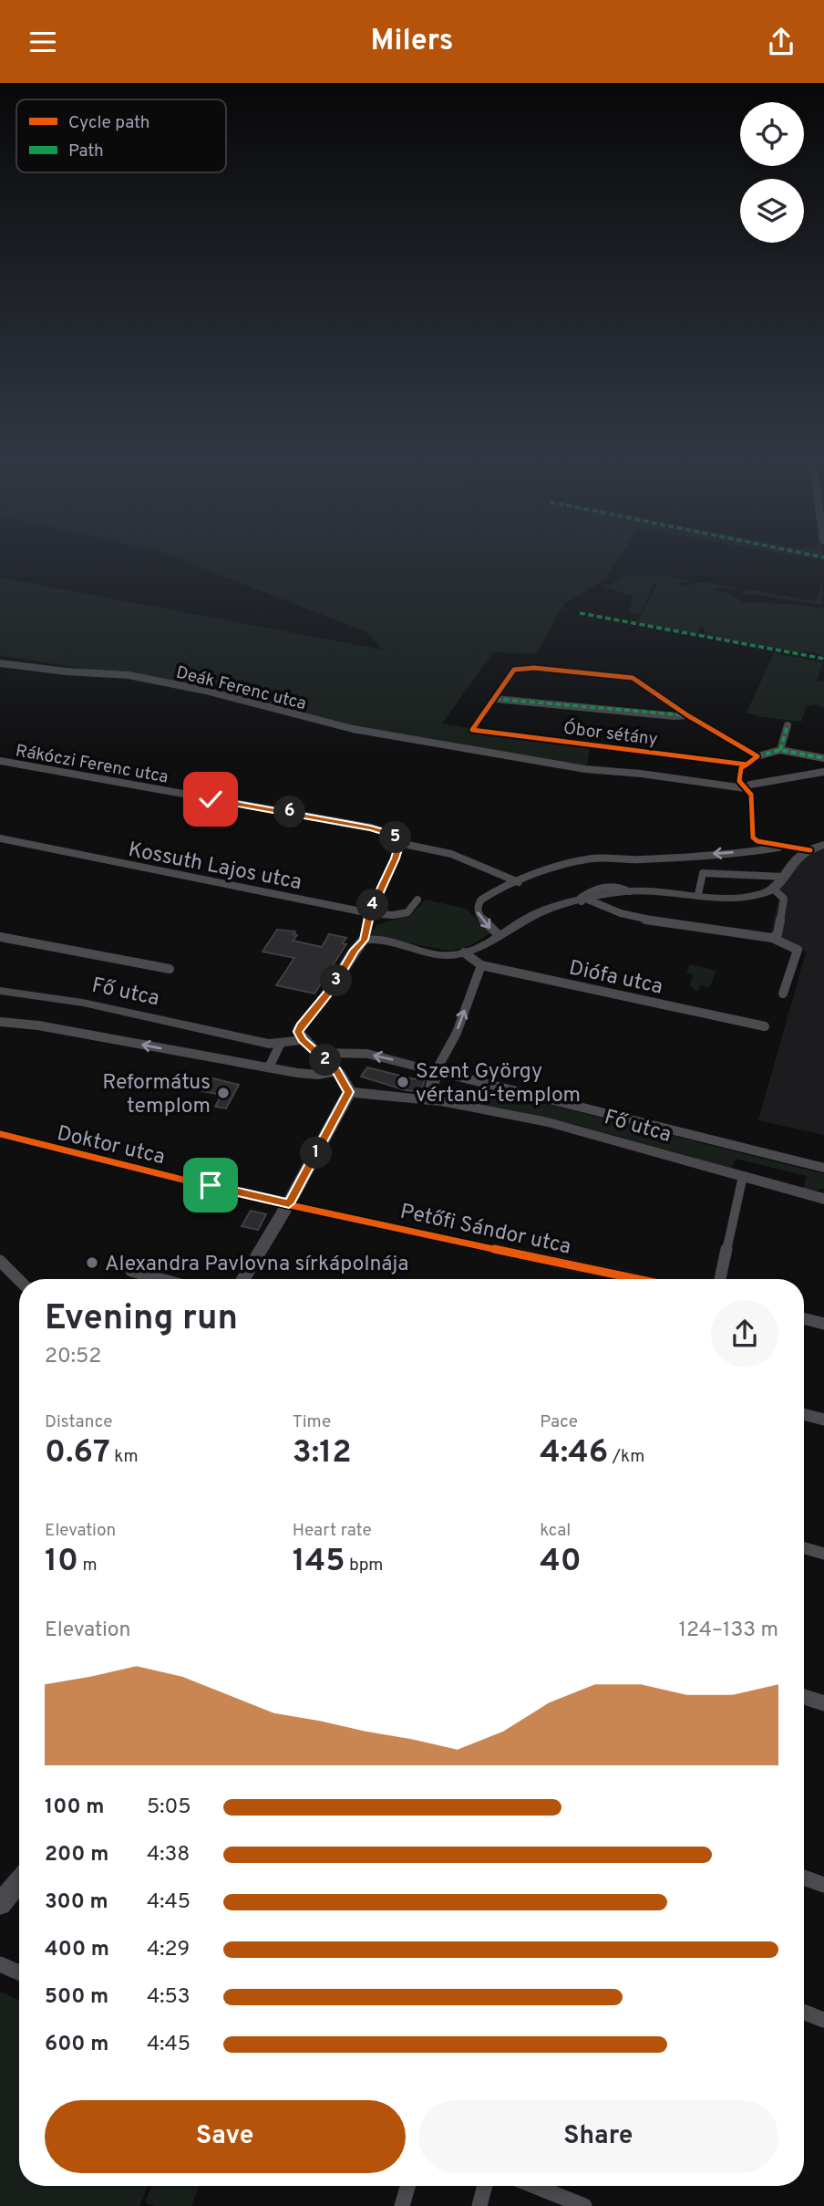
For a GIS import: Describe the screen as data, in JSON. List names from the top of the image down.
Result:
{
  "streets": {
    "main road": ["Fő utca"],
    "street": [
      "Deák Ferenc utca",
      "Óbor sétány",
      "Rákóczi Ferenc utca",
      "Kossuth Lajos utca",
      "Diófa utca",
      "Doktor utca",
      "Petőfi Sándor utca"
    ]
  },
  "crossings": [
    ["Doktor utca", "Petőfi Sándor utca"]
  ],
  "places": ["Szent György vértanú-templom", "Református templom", "Alexandra Pavlovna sírkápolnája"],
  "legend": ["Cycle path", "Path"],
  "page": {
    "header": "Milers",
    "pins": [
      "6",
      "5",
      "4",
      "3",
      "2",
      "1"
    ],
    "heading": ["Evening run", "20:52"],
    "stats": [
      ["Distance", "0.67 km"],
      ["Time", "3:12"],
      ["Pace", "4:46 /km"],
      ["Elevation", "10 m"],
      ["Heart rate", "145 bpm"],
      ["kcal", "40"]
    ],
    "chart": ["Elevation", "124–133 m"],
    "list": [
      {
        "name": "100 m",
        "note": "5:05"
      },
      {
        "name": "200 m",
        "note": "4:38"
      },
      {
        "name": "300 m",
        "note": "4:45"
      },
      {
        "name": "400 m",
        "note": "4:29"
      },
      {
        "name": "500 m",
        "note": "4:53"
      },
      {
        "name": "600 m",
        "note": "4:45"
      }
    ],
    "buttons": ["Save", "Share"]
  }
}
